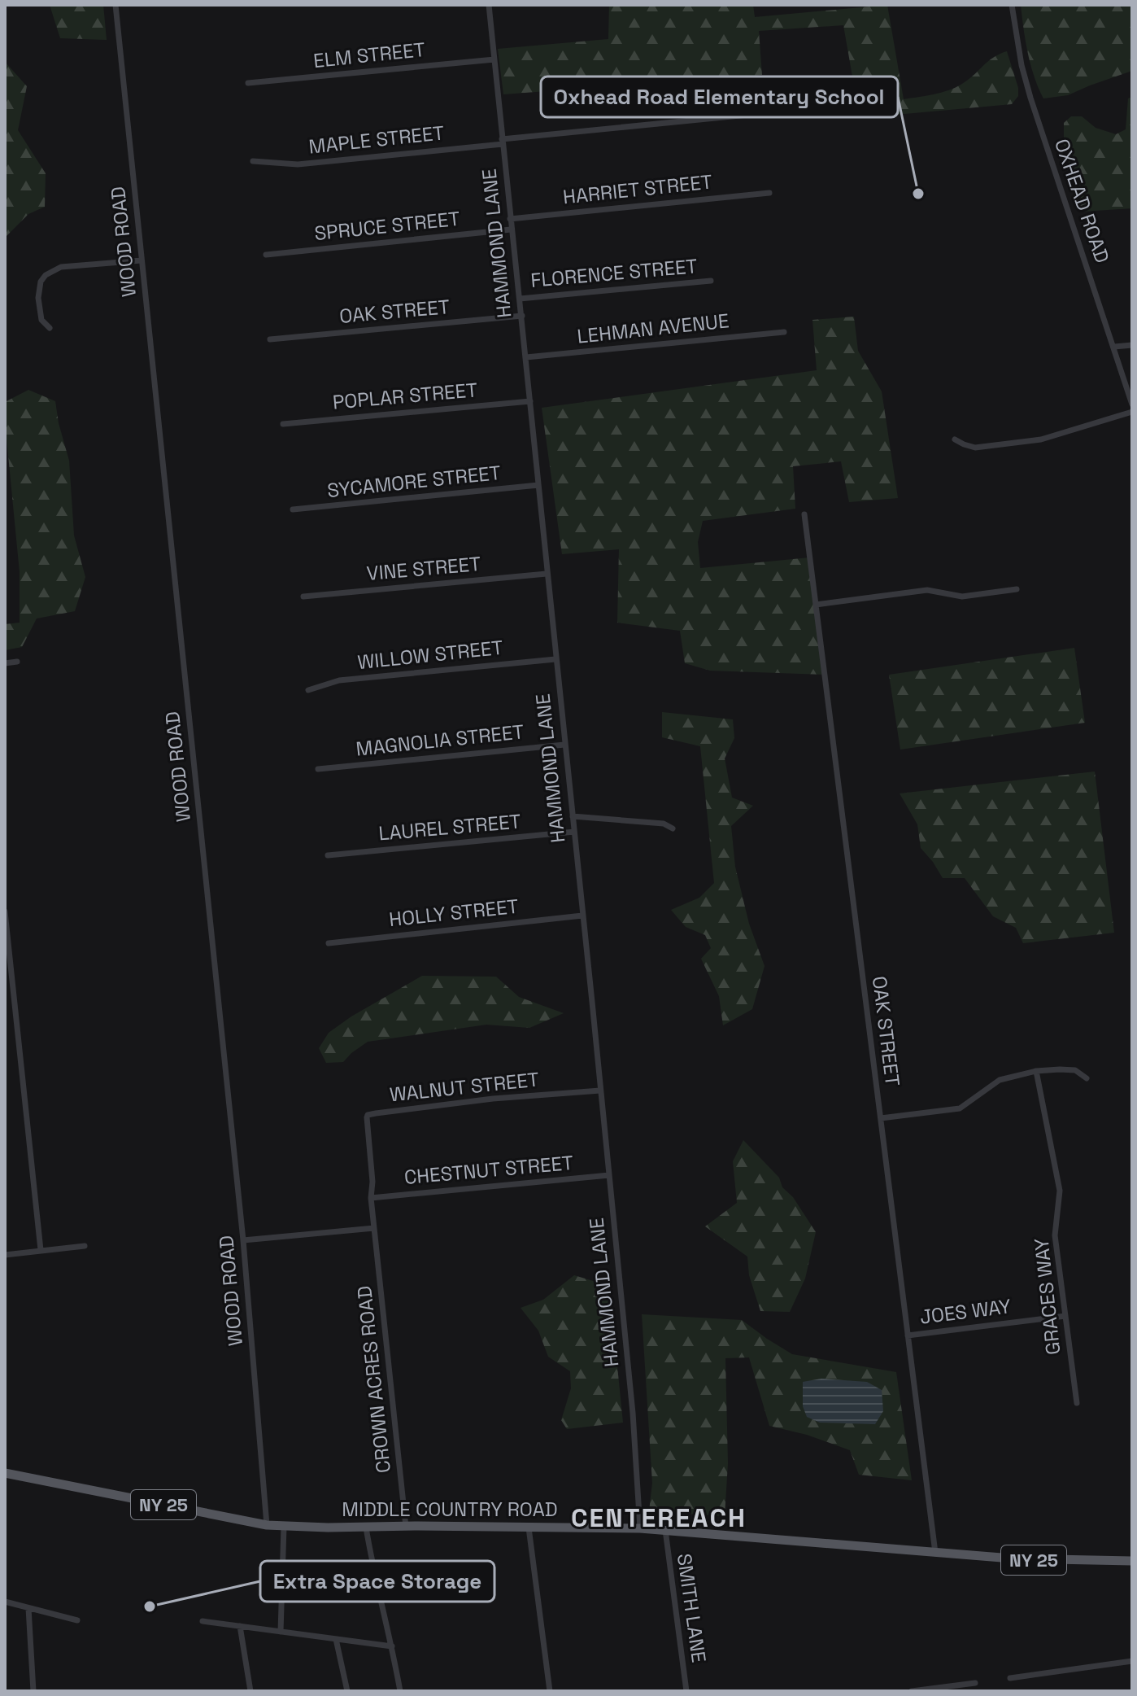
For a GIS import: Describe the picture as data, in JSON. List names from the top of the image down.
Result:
{
  "streets": {
    "main road": ["NY 25", "MIDDLE COUNTRY ROAD"],
    "street": [
      "ELM STREET",
      "MAPLE STREET",
      "HARRIET STREET",
      "OXHEAD ROAD",
      "SPRUCE STREET",
      "WOOD ROAD",
      "HAMMOND LANE",
      "FLORENCE STREET",
      "OAK STREET",
      "LEHMAN AVENUE",
      "POPLAR STREET",
      "SYCAMORE STREET",
      "VINE STREET",
      "WILLOW STREET",
      "MAGNOLIA STREET",
      "LAUREL STREET",
      "HOLLY STREET",
      "WALNUT STREET",
      "CHESTNUT STREET",
      "GRACES WAY",
      "JOES WAY",
      "CROWN ACRES ROAD",
      "SMITH LANE"
    ]
  },
  "crossings": [
    ["ELM STREET", "HAMMOND LANE"],
    ["MAPLE STREET", "HAMMOND LANE"],
    ["HARRIET STREET", "HAMMOND LANE"],
    ["SPRUCE STREET", "HAMMOND LANE"],
    ["WOOD ROAD", "MIDDLE COUNTRY ROAD"],
    ["HAMMOND LANE", "FLORENCE STREET"],
    ["HAMMOND LANE", "OAK STREET"],
    ["HAMMOND LANE", "LEHMAN AVENUE"],
    ["HAMMOND LANE", "POPLAR STREET"],
    ["HAMMOND LANE", "SYCAMORE STREET"],
    ["HAMMOND LANE", "VINE STREET"],
    ["HAMMOND LANE", "WILLOW STREET"],
    ["HAMMOND LANE", "MAGNOLIA STREET"],
    ["HAMMOND LANE", "LAUREL STREET"],
    ["HAMMOND LANE", "HOLLY STREET"],
    ["HAMMOND LANE", "WALNUT STREET"],
    ["HAMMOND LANE", "CHESTNUT STREET"],
    ["HAMMOND LANE", "MIDDLE COUNTRY ROAD"],
    ["OAK STREET", "JOES WAY"],
    ["OAK STREET", "MIDDLE COUNTRY ROAD"],
    ["WALNUT STREET", "CHESTNUT STREET"],
    ["WALNUT STREET", "CROWN ACRES ROAD"],
    ["GRACES WAY", "JOES WAY"],
    ["CROWN ACRES ROAD", "MIDDLE COUNTRY ROAD"],
    ["MIDDLE COUNTRY ROAD", "SMITH LANE"]
  ],
  "districts": ["CENTEREACH"],
  "places": ["Oxhead Road Elementary School", "Extra Space Storage"]
}
